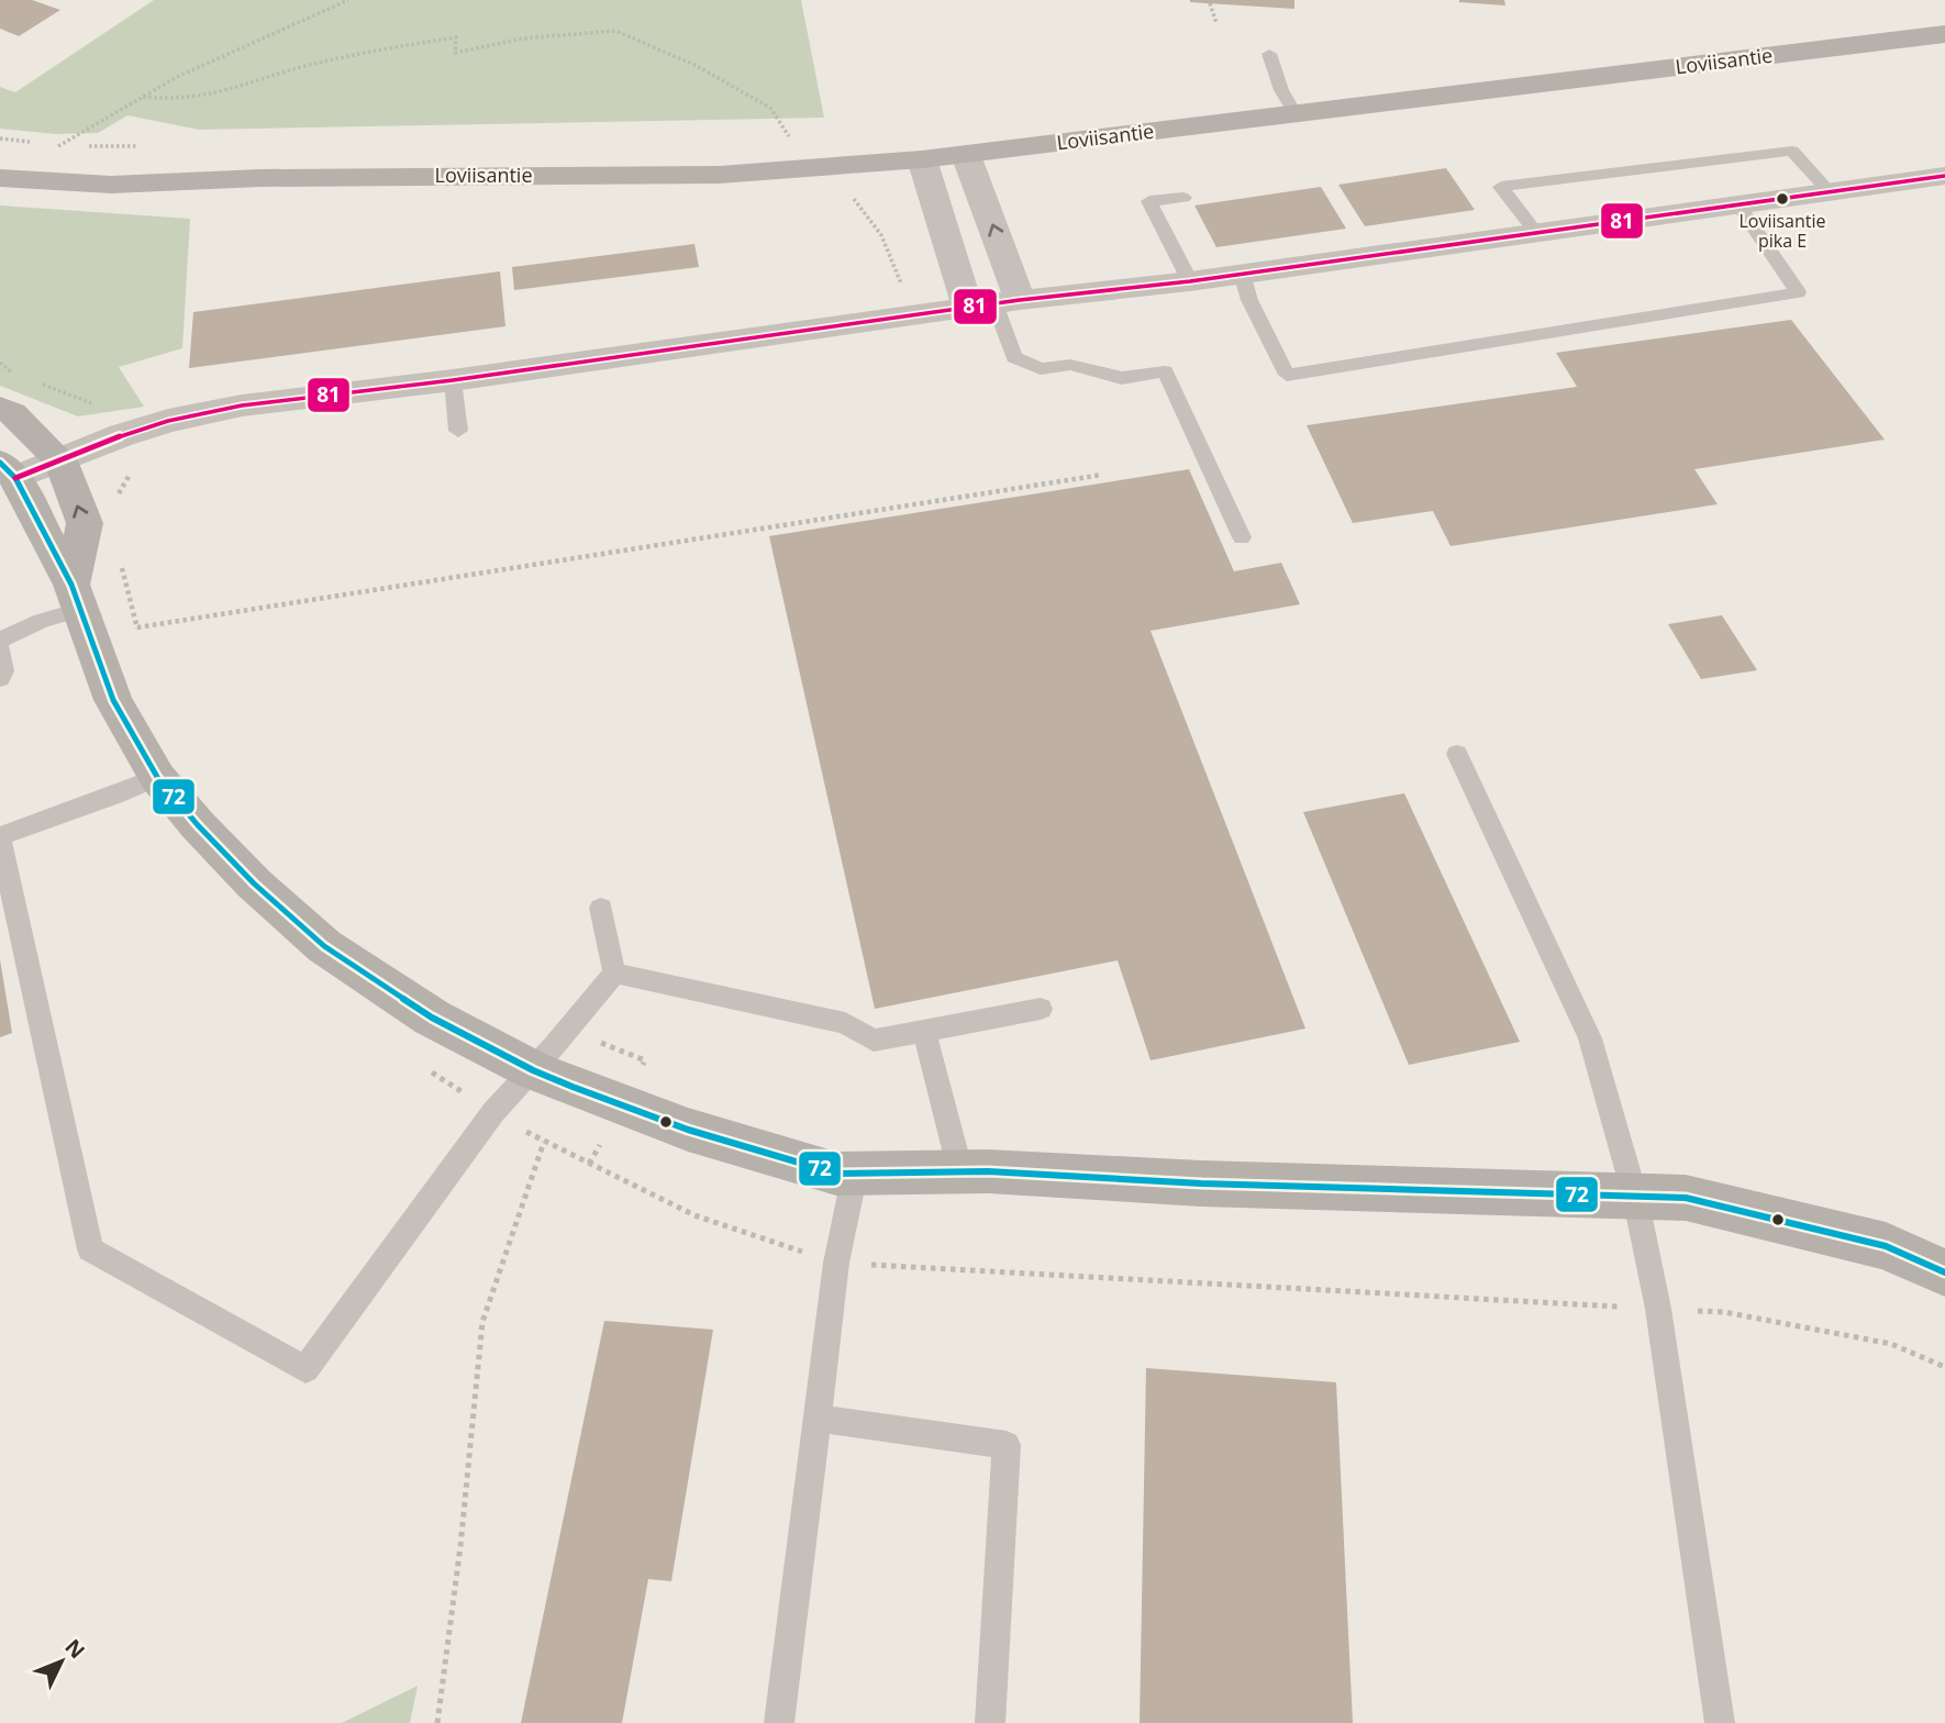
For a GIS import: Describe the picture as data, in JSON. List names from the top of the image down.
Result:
{
  "streets": {
    "main road": ["Loviisantie"]
  },
  "places": ["Loviisantie pika E"],
  "lines": ["transit line 81", "transit line 72"],
  "north": "top right"
}
